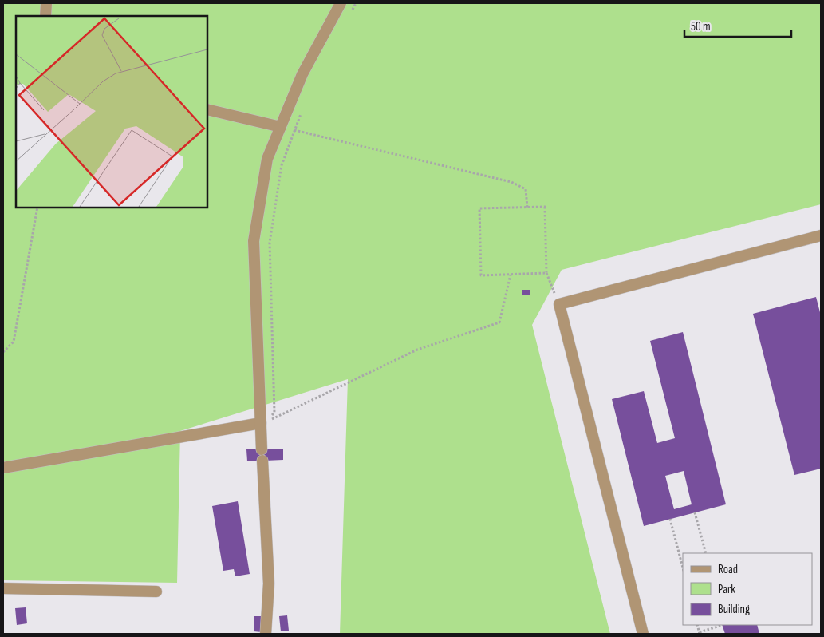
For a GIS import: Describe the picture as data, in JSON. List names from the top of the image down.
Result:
{
  "legend": ["Road", "Park", "Building"],
  "scale_bar": "50 m"
}
